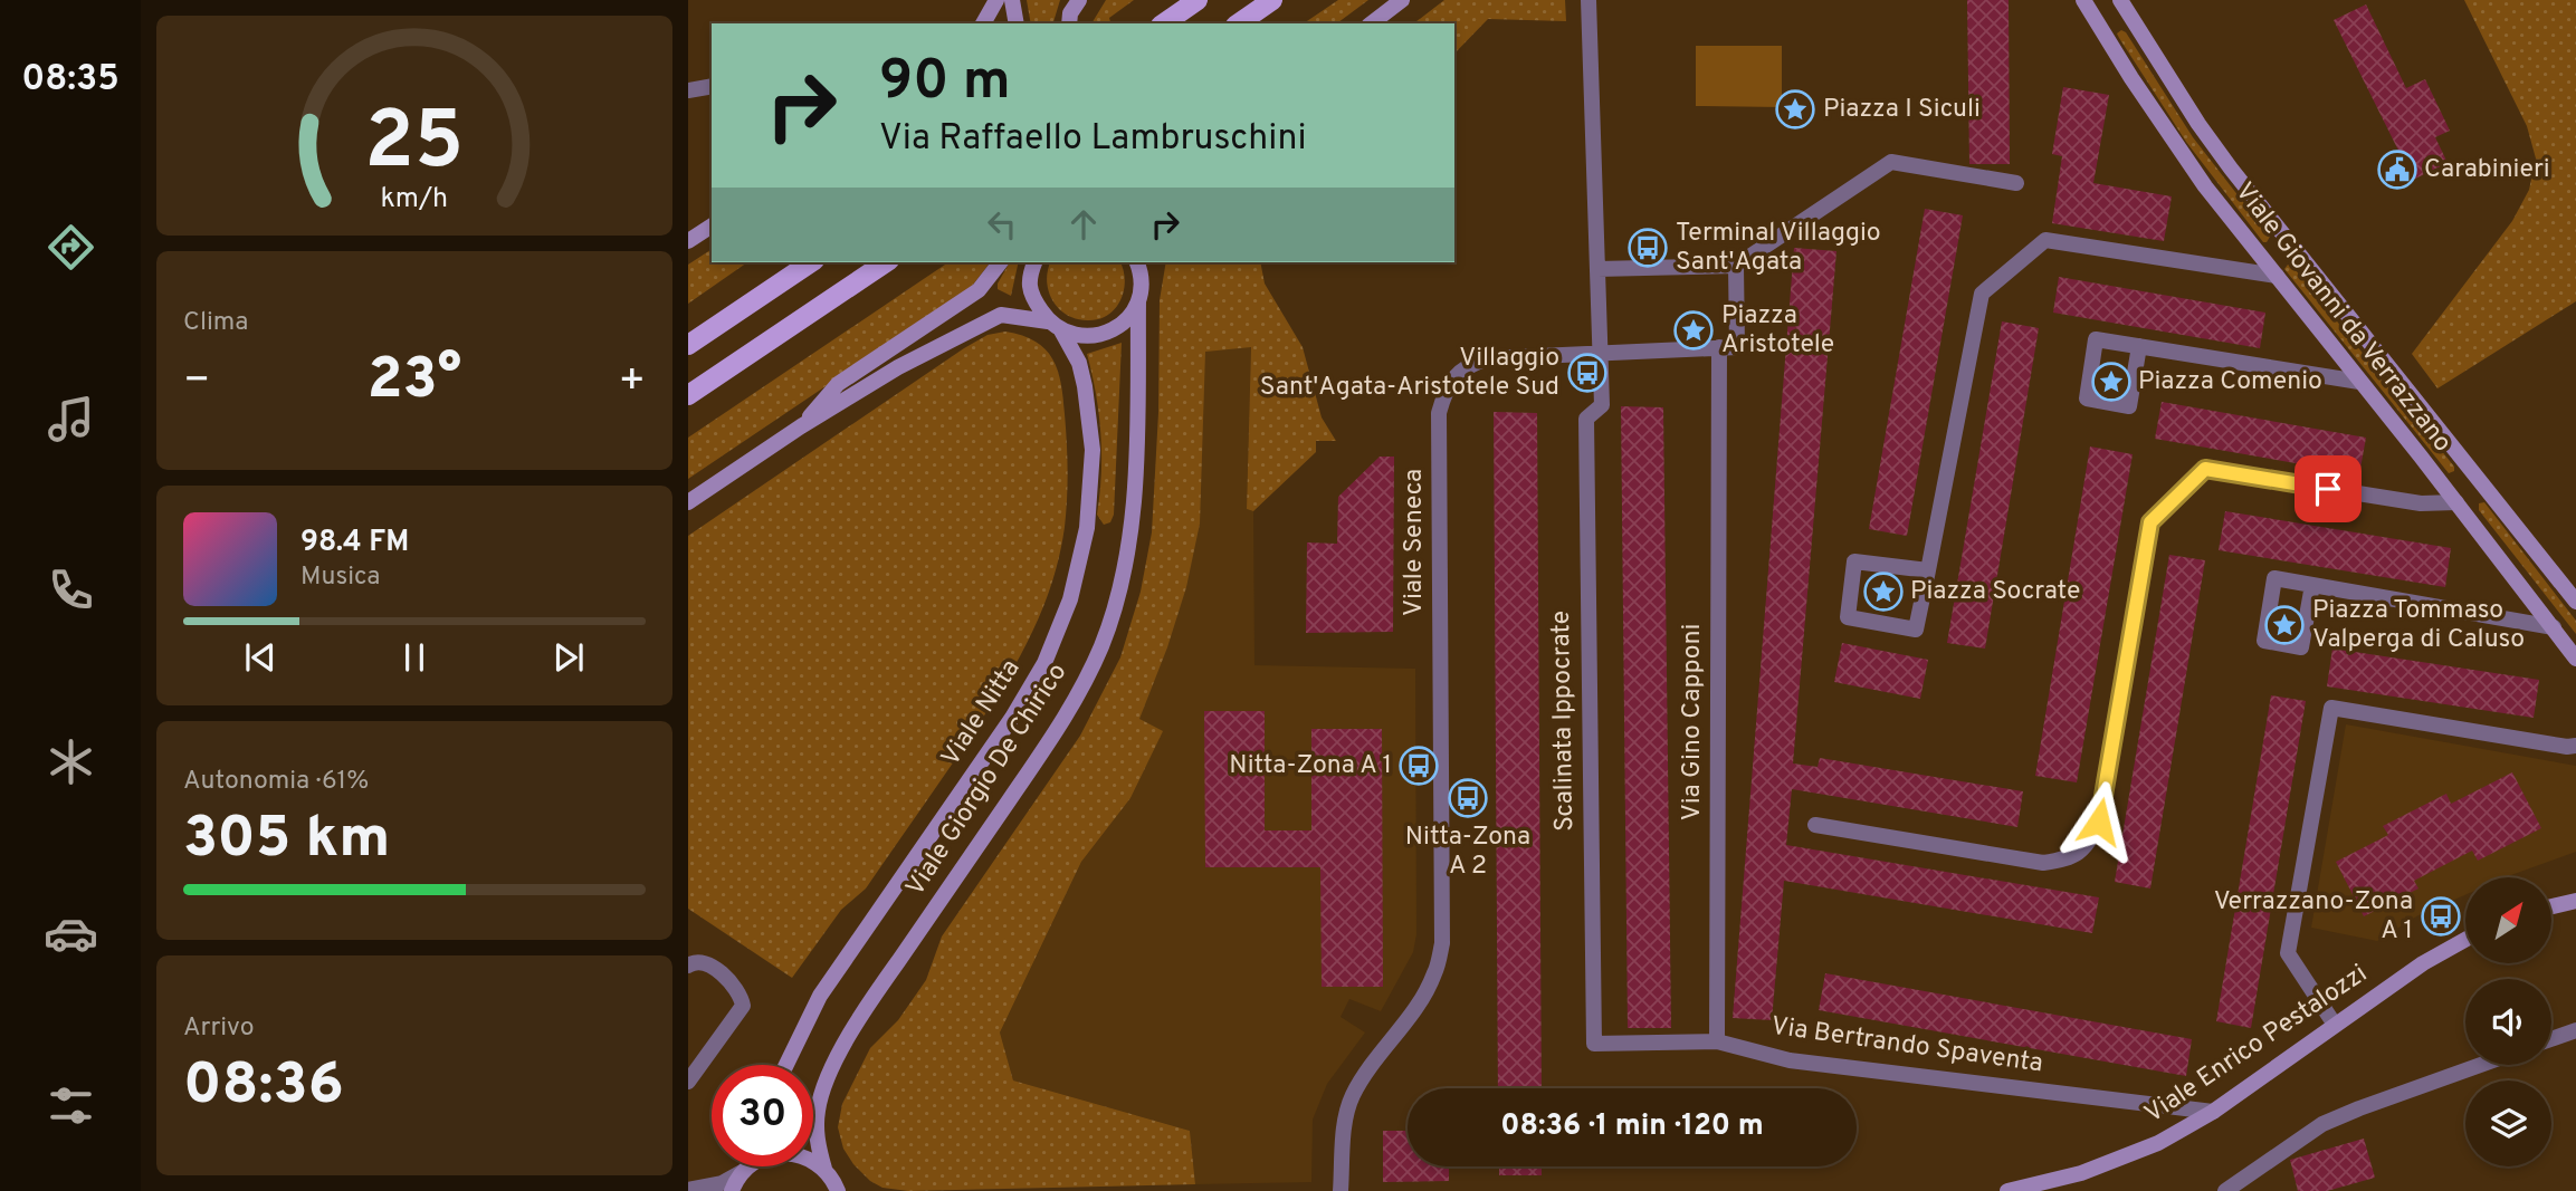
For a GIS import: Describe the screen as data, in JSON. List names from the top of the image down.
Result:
{
  "streets": {
    "main road": [
      "Viale Giovanni da Verrazzano",
      "Viale Nitta",
      "Viale Giorgio De Chirico",
      "Viale Enrico Pestalozzi"
    ],
    "street": [
      "Viale Seneca",
      "Scalinata Ippocrate",
      "Via Gino Capponi",
      "Via Bertrando Spaventa"
    ]
  },
  "crossings": [
    ["Viale Seneca", "Scalinata Ippocrate"],
    ["Viale Seneca", "Via Gino Capponi"],
    ["Scalinata Ippocrate", "Via Bertrando Spaventa"],
    ["Via Gino Capponi", "Via Bertrando Spaventa"],
    ["Viale Enrico Pestalozzi", "Via Bertrando Spaventa"]
  ],
  "places": {
    "place": [
      "Piazza I Siculi",
      "Piazza Aristotele",
      "Piazza Comenio",
      "Piazza Socrate",
      "Piazza Tommaso Valperga di Caluso"
    ],
    "public building": ["Carabinieri"],
    "bus stop": [
      "Terminal Villaggio Sant'Agata",
      "Villaggio Sant'Agata-Aristotele Sud",
      "Nitta-Zona A 1",
      "Nitta-Zona A 2",
      "Verrazzano-Zona A 1"
    ]
  },
  "north": "top right",
  "page": {
    "tabs": "08:35",
    "turn": ["90 m", "Via Raffaello Lambruschini"],
    "tile": [
      "Clima",
      ["Autonomia · 61%", "305 km"],
      ["Arrivo", "08:36"]
    ],
    "heat": ["−", "23°", "+"],
    "song": ["98.4 FM", "Musica"],
    "limit": "30",
    "trip": "08:36 · 1 min · 120 m",
    "gauge": ["25", "km/h"]
  }
}
